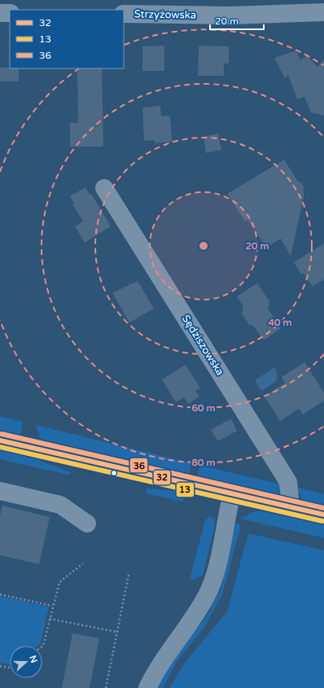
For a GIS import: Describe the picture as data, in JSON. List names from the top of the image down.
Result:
{
  "streets": {
    "street": ["Strzyżowska", "Sędziszowska"]
  },
  "lines": ["transit line 36", "transit line 32", "transit line 13"],
  "legend": ["32", "13", "36"],
  "scale_bar": "20 m",
  "north": "right",
  "rings": [
    "20 m",
    "40 m",
    "60 m",
    "80 m"
  ]
}
